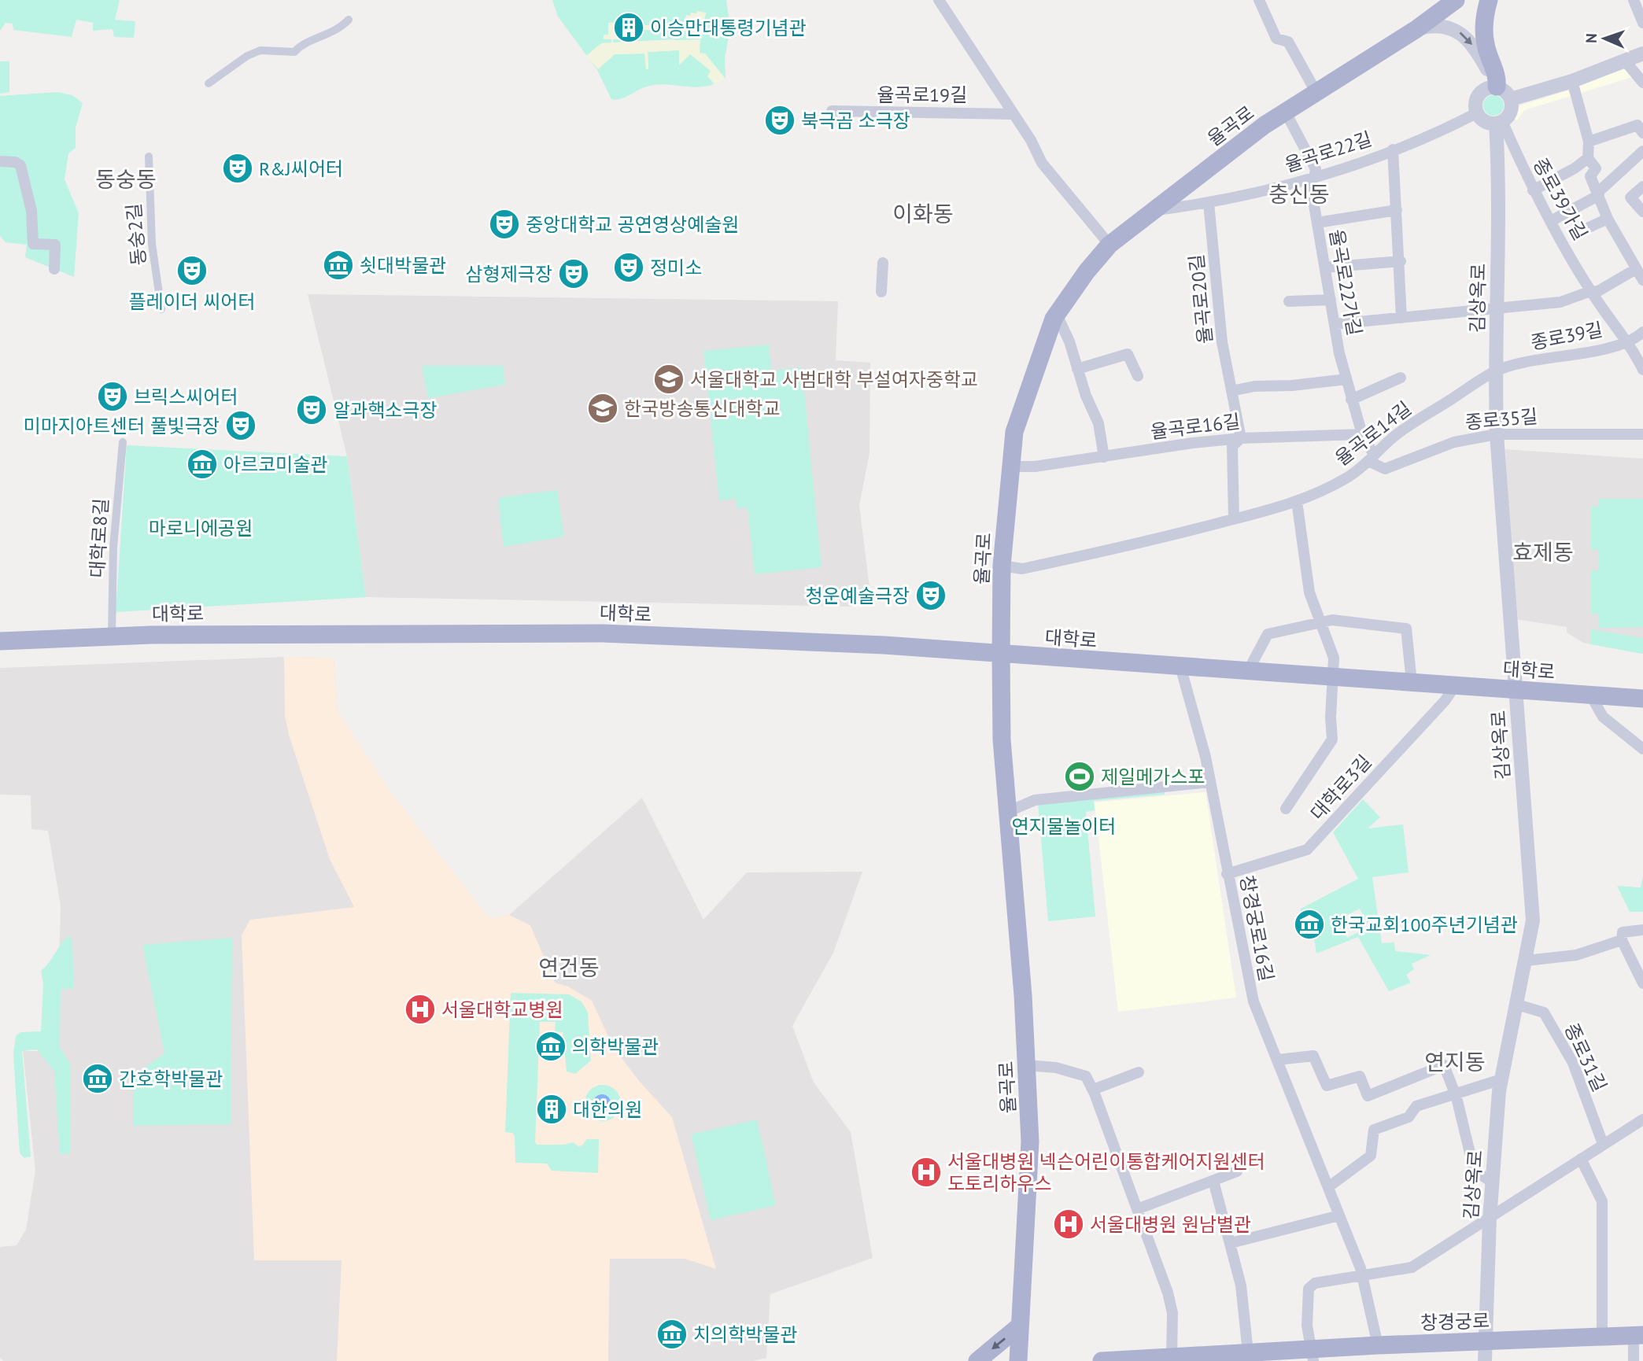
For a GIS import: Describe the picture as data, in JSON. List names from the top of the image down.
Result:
{
  "streets": {
    "main road": ["율곡로", "대학로", "창경궁로"],
    "street": [
      "율곡로19길",
      "율곡로22길",
      "종로39가길",
      "동숭2길",
      "율곡로22가길",
      "김상옥로",
      "율곡로20길",
      "종로39길",
      "종로35길",
      "율곡로16길",
      "율곡로14길",
      "대학로8길",
      "대학로3길",
      "창경궁로16길",
      "종로31길"
    ]
  },
  "crossings": [
    ["율곡로19길", "율곡로"],
    ["율곡로", "율곡로22길"],
    ["율곡로", "율곡로22가길"],
    ["율곡로", "율곡로16길"],
    ["율곡로", "율곡로14길"],
    ["율곡로", "대학로"],
    ["율곡로22길", "종로39가길"],
    ["율곡로22길", "율곡로22가길"],
    ["율곡로22길", "김상옥로"],
    ["율곡로22길", "율곡로20길"],
    ["종로39가길", "김상옥로"],
    ["종로39가길", "종로39길"],
    ["율곡로22가길", "율곡로16길"],
    ["김상옥로", "종로39길"],
    ["김상옥로", "종로35길"],
    ["김상옥로", "율곡로14길"],
    ["김상옥로", "대학로"],
    ["김상옥로", "종로31길"],
    ["김상옥로", "창경궁로"],
    ["율곡로20길", "율곡로16길"],
    ["종로39길", "율곡로14길"],
    ["종로35길", "율곡로14길"],
    ["대학로8길", "대학로"],
    ["대학로", "대학로3길"],
    ["대학로", "창경궁로16길"],
    ["대학로3길", "창경궁로16길"],
    ["창경궁로16길", "창경궁로"]
  ],
  "districts": [
    "동숭동",
    "충신동",
    "이화동",
    "효제동",
    "연건동",
    "연지동"
  ],
  "parks": ["마로니에공원", "연지물놀이터"],
  "places": {
    "building": ["이승만대통령기념관", "대한의원"],
    "theatre": [
      "북극곰 소극장",
      "R&J씨어터",
      "중앙대학교 공연영상예술원",
      "정미소",
      "플레이더 씨어터",
      "삼형제극장",
      "브릭스씨어터",
      "알과핵소극장",
      "미마지아트센터 풀빛극장",
      "청운예술극장"
    ],
    "museum": [
      "쇳대박물관",
      "아르코미술관",
      "한국교회100주년기념관",
      "의학박물관",
      "간호학박물관",
      "치의학박물관"
    ],
    "school or university": ["서울대학교 사범대학 부설여자중학교", "한국방송통신대학교"],
    "sports": ["제일메가스포"],
    "hospital": ["서울대학교병원", "서울대병원 넥슨어린이통합케어지원센터 도토리하우스", "서울대병원 원남별관"]
  },
  "north": "left"
}
